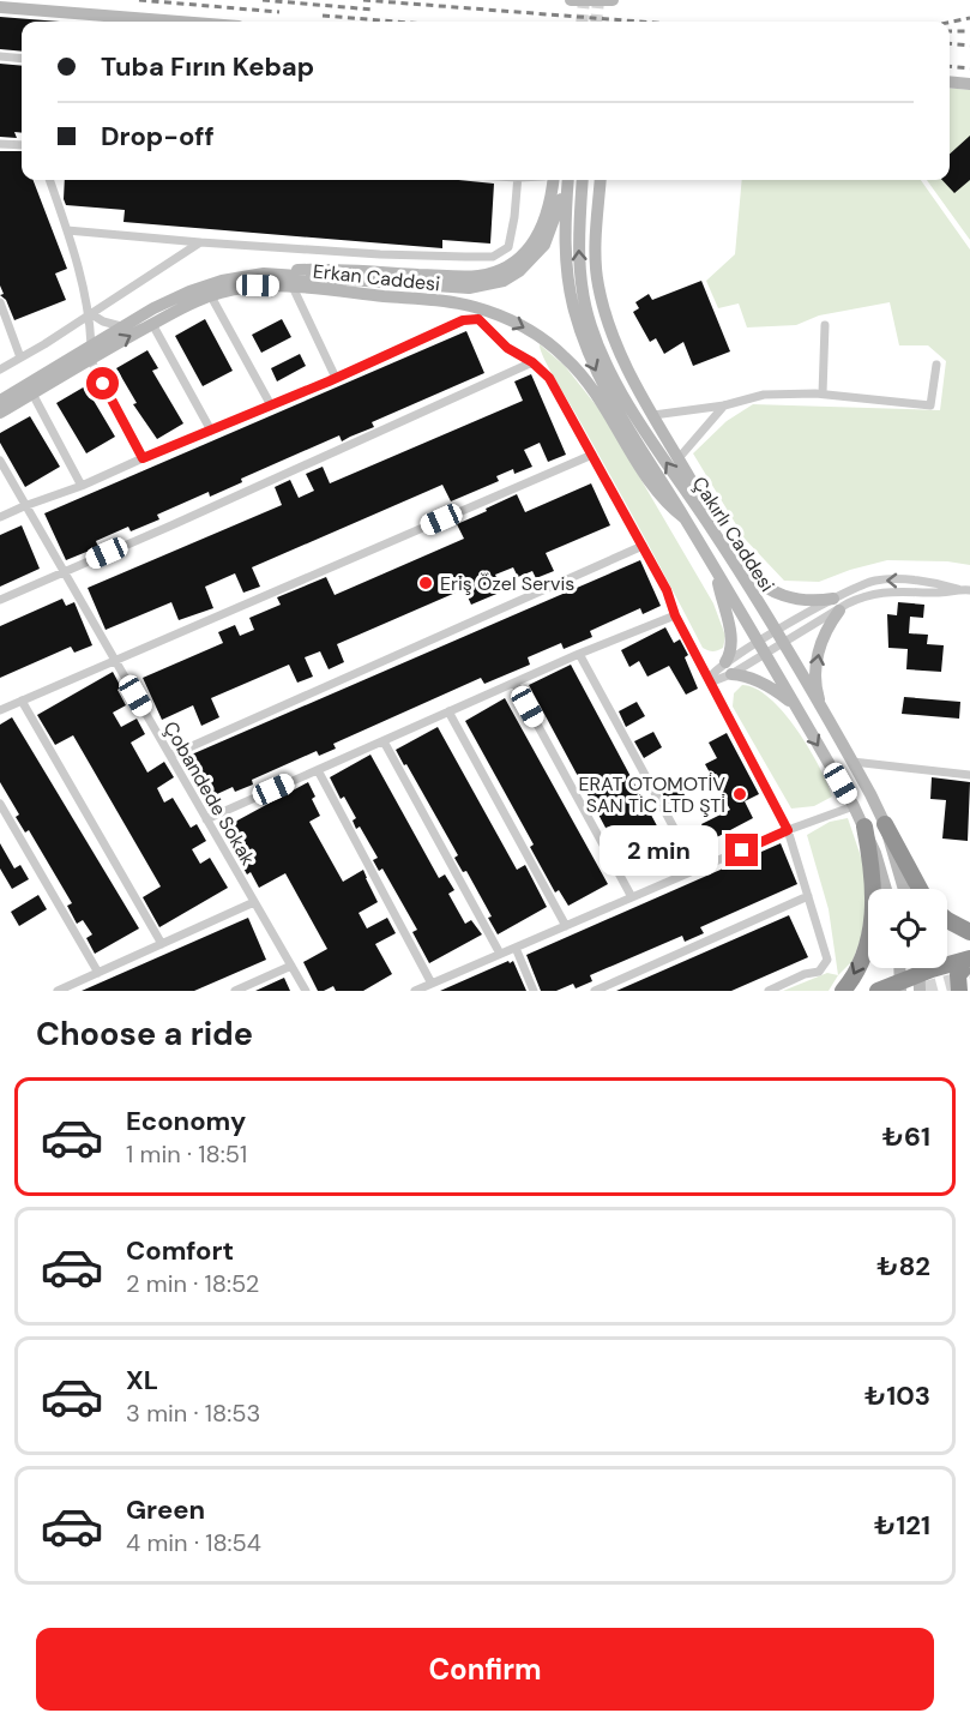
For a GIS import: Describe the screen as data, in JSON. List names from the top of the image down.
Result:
{
  "streets": {
    "main road": ["Erkan Caddesi", "Çakırlı Caddesi"],
    "street": ["Çobandede Sokak"]
  },
  "crossings": [
    ["Erkan Caddesi", "Çakırlı Caddesi"]
  ],
  "places": ["Eriş Özel Servis", "ERAT OTOMOTİV SAN TİC LTD ŞTİ"],
  "page": {
    "banner": ["Tuba Fırın Kebap", "Drop-off"],
    "bubble": "2 min",
    "heading": "Choose a ride",
    "list": [
      {
        "name": "Economy",
        "note": "1 min · 18:51",
        "value": "₺61"
      },
      {
        "name": "Comfort",
        "note": "2 min · 18:52",
        "value": "₺82"
      },
      {
        "name": "XL",
        "note": "3 min · 18:53",
        "value": "₺103"
      },
      {
        "name": "Green",
        "note": "4 min · 18:54",
        "value": "₺121"
      }
    ],
    "buttons": "Confirm"
  }
}
